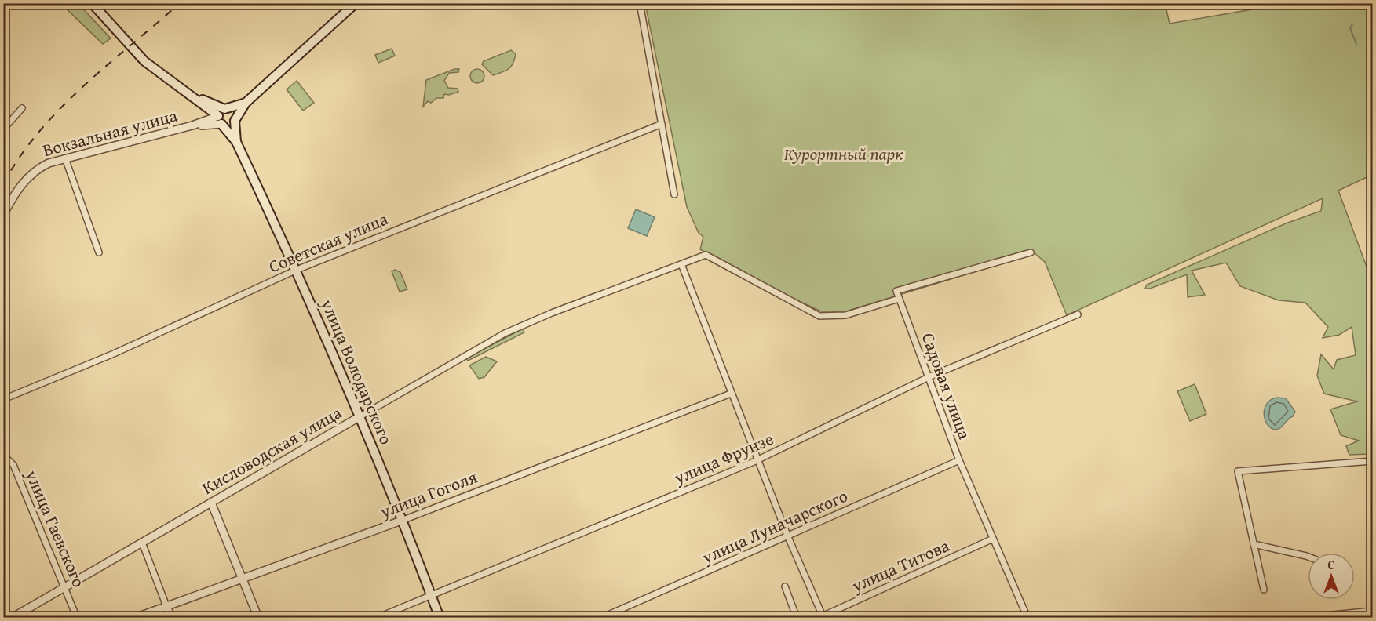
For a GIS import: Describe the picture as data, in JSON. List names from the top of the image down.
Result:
{
  "streets": {
    "main road": ["улица Володарского"],
    "street": [
      "Вокзальная улица",
      "Советская улица",
      "Садовая улица",
      "Кисловодская улица",
      "улица Фрунзе",
      "улица Гоголя",
      "улица Луначарского",
      "улица Гаевского",
      "улица Титова"
    ]
  },
  "crossings": [
    ["Советская улица", "улица Володарского"],
    ["улица Володарского", "Кисловодская улица"],
    ["улица Володарского", "улица Фрунзе"],
    ["улица Володарского", "улица Гоголя"],
    ["Садовая улица", "Кисловодская улица"],
    ["Садовая улица", "улица Фрунзе"],
    ["Садовая улица", "улица Луначарского"],
    ["Садовая улица", "улица Титова"],
    ["Кисловодская улица", "улица Гаевского"]
  ],
  "parks": ["Курортный парк"],
  "north": "top"
}
